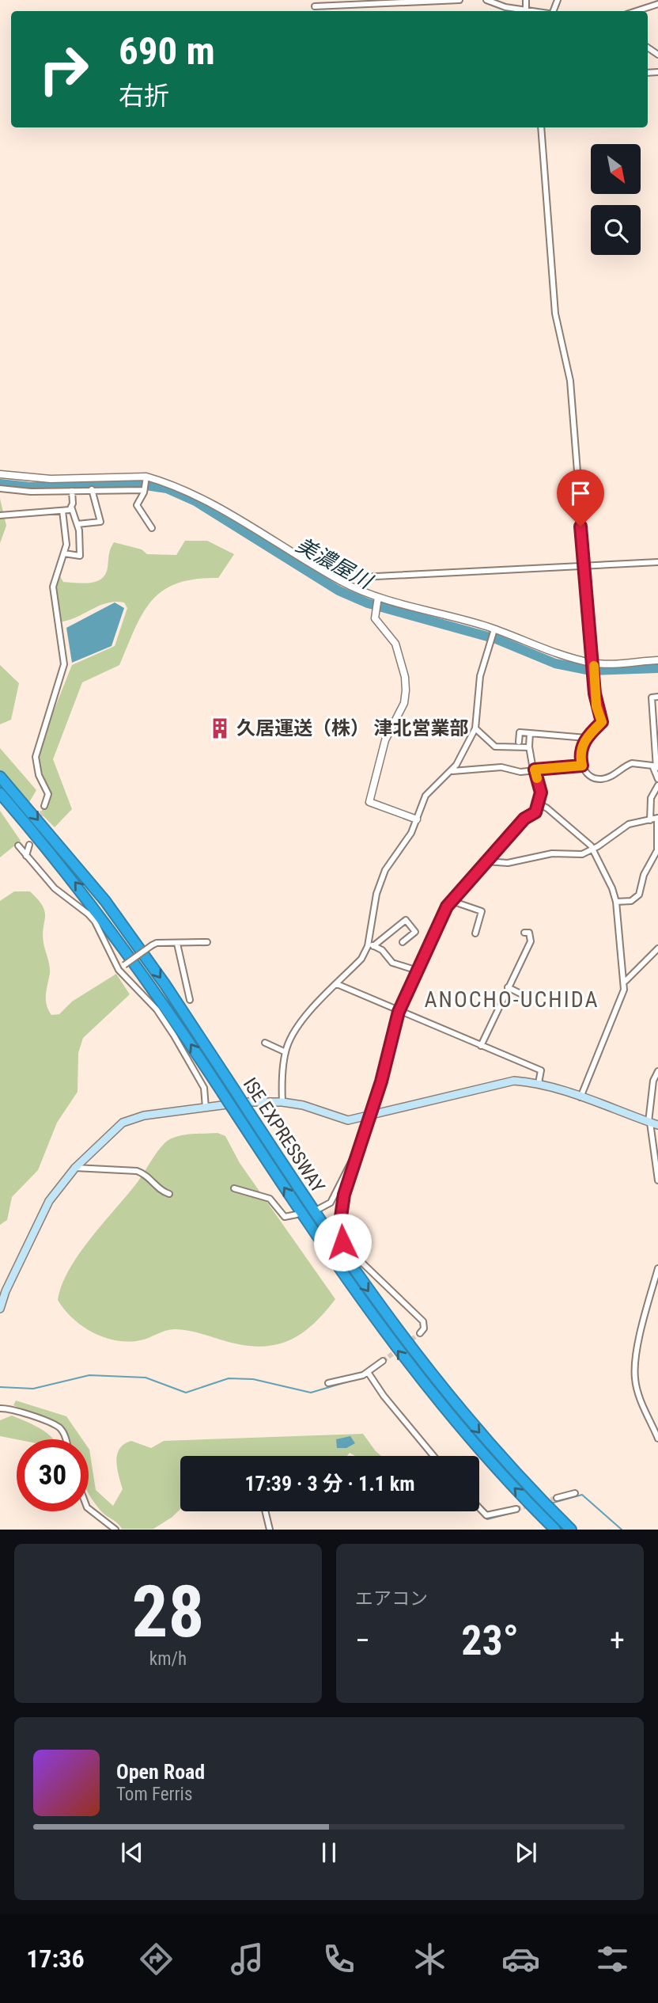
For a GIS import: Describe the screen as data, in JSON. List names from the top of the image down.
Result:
{
  "streets": {
    "highway": ["ISE EXPRESSWAY"]
  },
  "districts": ["ANOCHO-UCHIDA"],
  "water": ["美濃屋川"],
  "places": {
    "building": ["久居運送（株） 津北営業部"]
  },
  "north": "bottom right",
  "page": {
    "turn": ["690 m", "右折"],
    "limit": "30",
    "trip": "17:39 · 3 分 · 1.1 km",
    "tile": [
      ["28", "km/h"],
      "エアコン"
    ],
    "heat": ["−", "23°", "+"],
    "song": ["Open Road", "Tom Ferris"],
    "tabs": "17:36"
  }
}
